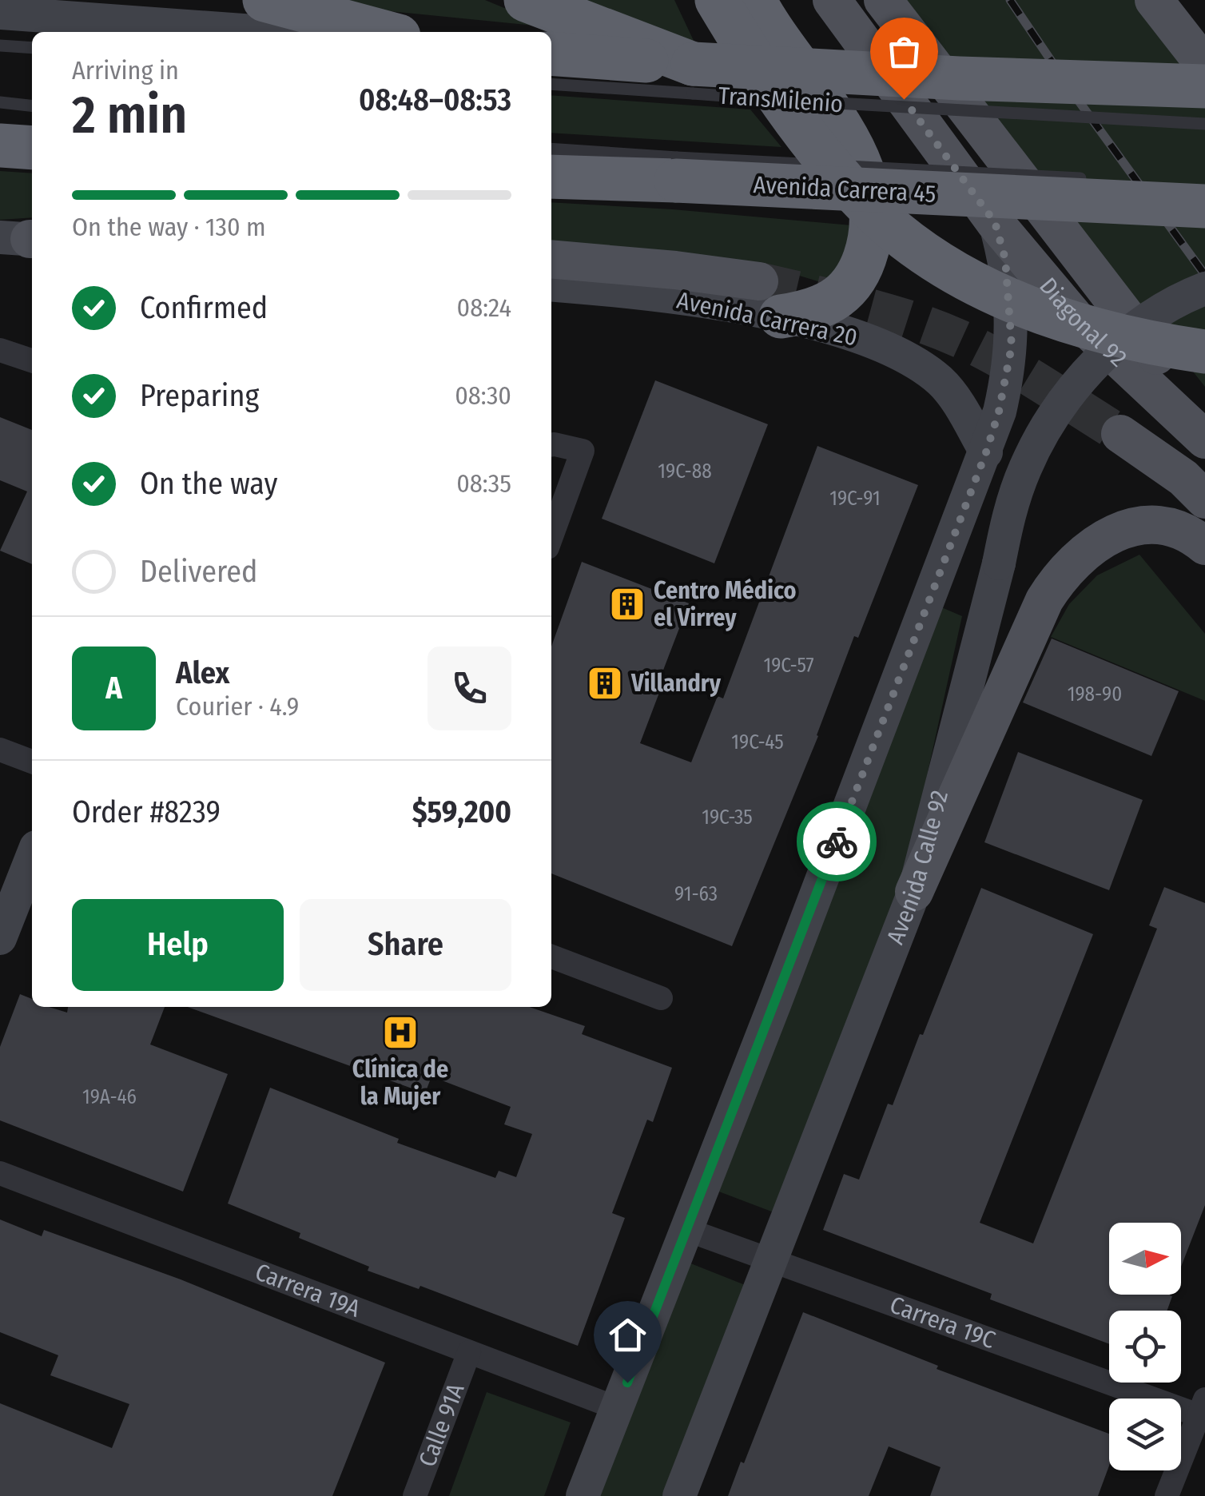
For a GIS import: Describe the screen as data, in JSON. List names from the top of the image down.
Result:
{
  "streets": {
    "highway": ["Avenida Carrera 45"],
    "main road": ["Avenida Carrera 20", "Diagonal 92", "Avenida Calle 92"],
    "street": ["Carrera 19A", "Carrera 19C", "Calle 91A"],
    "lane": ["TransMilenio"]
  },
  "crossings": [
    ["Avenida Calle 92", "Carrera 19C"],
    ["Carrera 19A", "Calle 91A"]
  ],
  "places": {
    "building": ["Centro Médico el Virrey", "Villandry"],
    "hospital": ["Clínica de la Mujer"]
  },
  "house_numbers": [
    "19C-88",
    "19C-91",
    "19C-57",
    "198-90",
    "19C-45",
    "19C-35",
    "91-63",
    "19A-46"
  ],
  "north": "right",
  "page": {
    "heading": ["2 min", "Arriving in", "08:48–08:53"],
    "panel": [
      "Alex",
      "Courier · 4.9",
      "Order #8239",
      "$59,200"
    ],
    "bar": "On the way · 130 m",
    "list": [
      ["Confirmed", "08:24"],
      ["Preparing", "08:30"],
      ["On the way", "08:35"],
      "Delivered"
    ],
    "round": "A",
    "buttons": ["Help", "Share"]
  }
}
